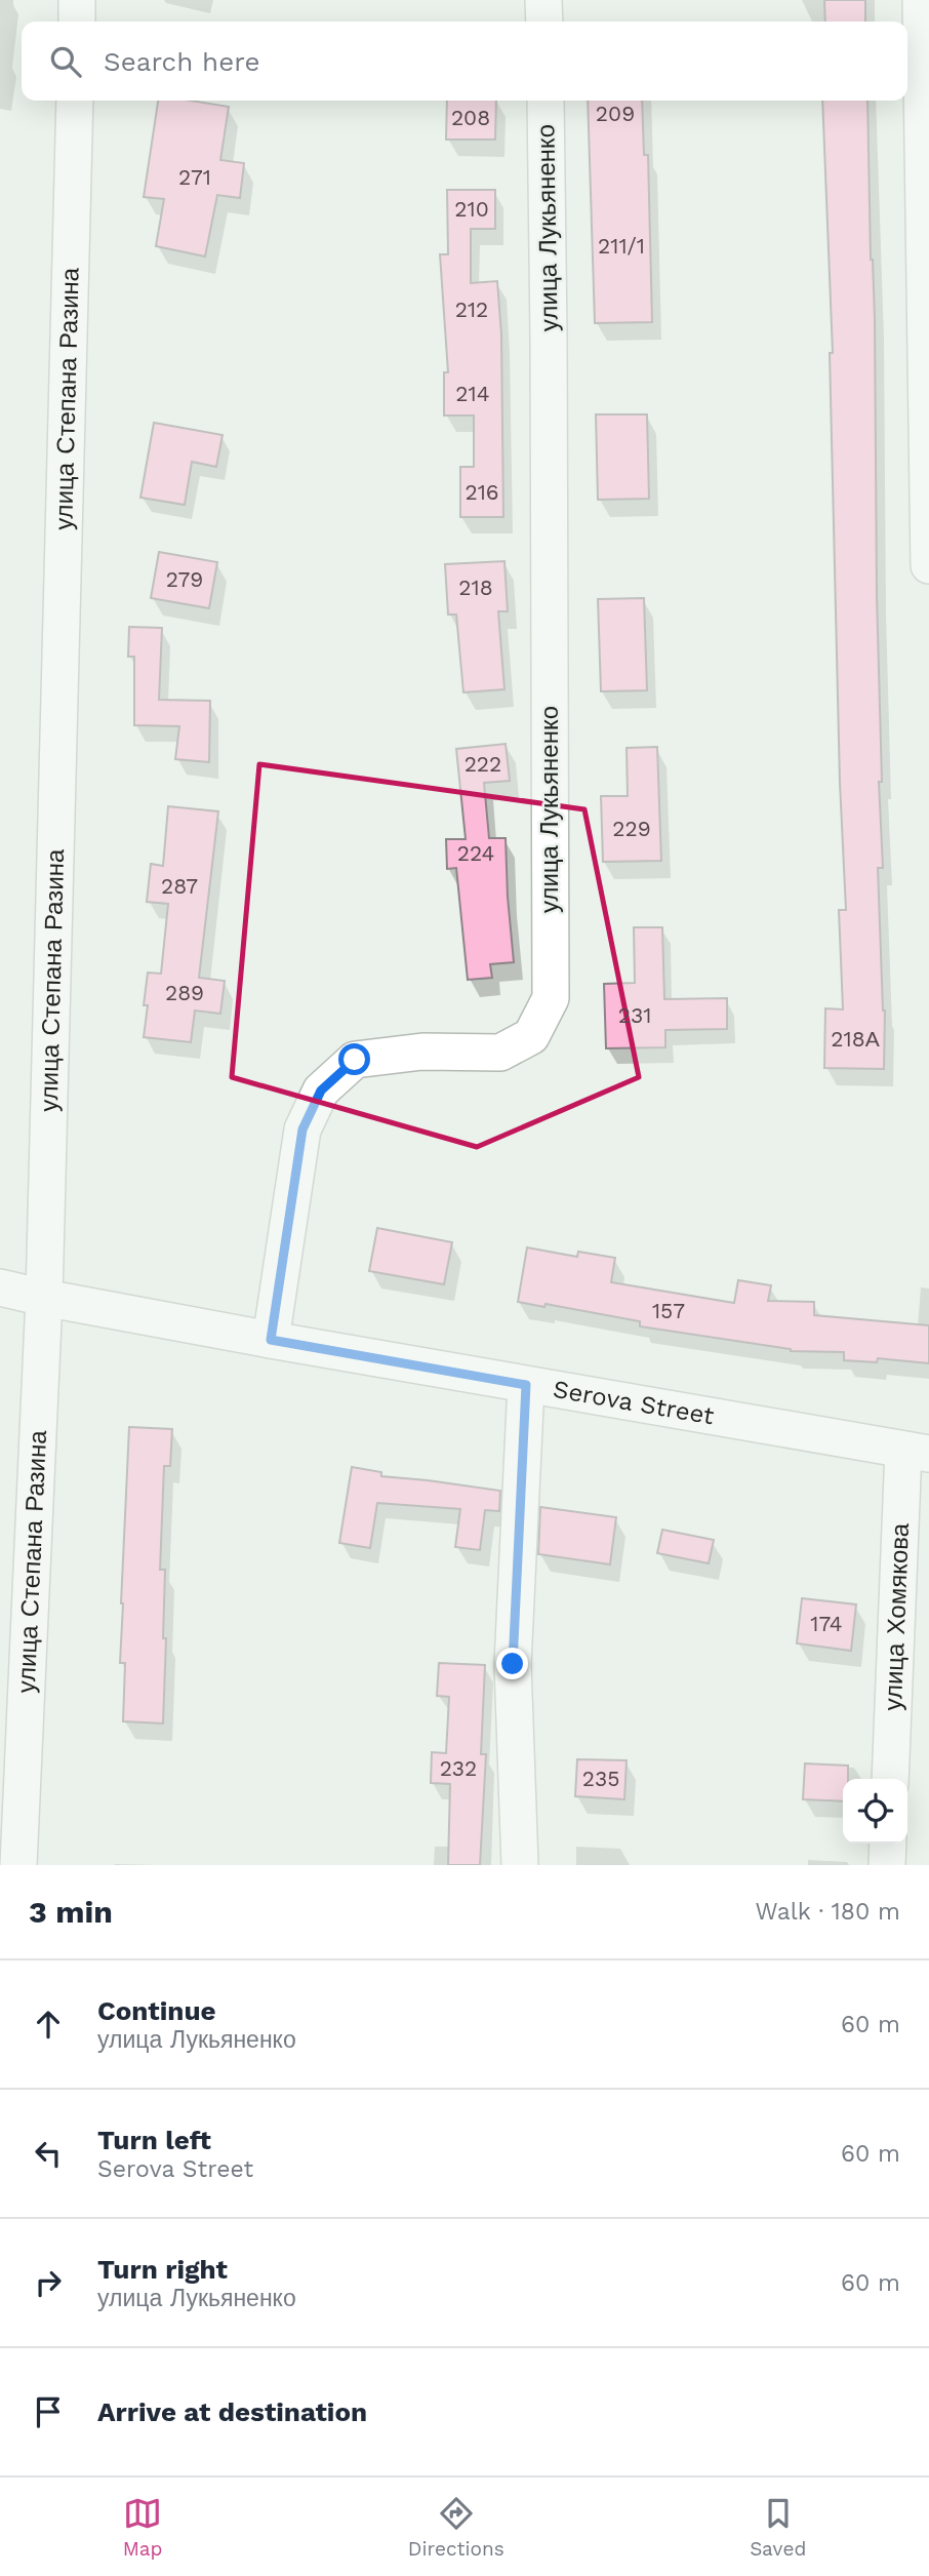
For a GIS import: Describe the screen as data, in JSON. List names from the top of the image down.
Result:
{
  "streets": {
    "street": [
      "улица Лукьяненко",
      "улица Степана Разина",
      "Serova Street",
      "улица Хомякова"
    ]
  },
  "crossings": [
    ["улица Лукьяненко", "Serova Street"],
    ["улица Степана Разина", "Serova Street"],
    ["Serova Street", "улица Хомякова"]
  ],
  "house_numbers": [
    "209",
    "208",
    "271",
    "210",
    "211/1",
    "212",
    "214",
    "216",
    "279",
    "218",
    "222",
    "229",
    "224",
    "287",
    "289",
    "231",
    "218А",
    "157",
    "174",
    "232",
    "235"
  ],
  "page": {
    "search": "Search here",
    "heading": ["3 min", "Walk · 180 m"],
    "list": [
      ["Continue", "улица Лукьяненко", "60 m"],
      ["Turn left", "Serova Street", "60 m"],
      ["Turn right", "улица Лукьяненко", "60 m"],
      "Arrive at destination"
    ],
    "nav": ["Map", "Directions", "Saved"]
  }
}
